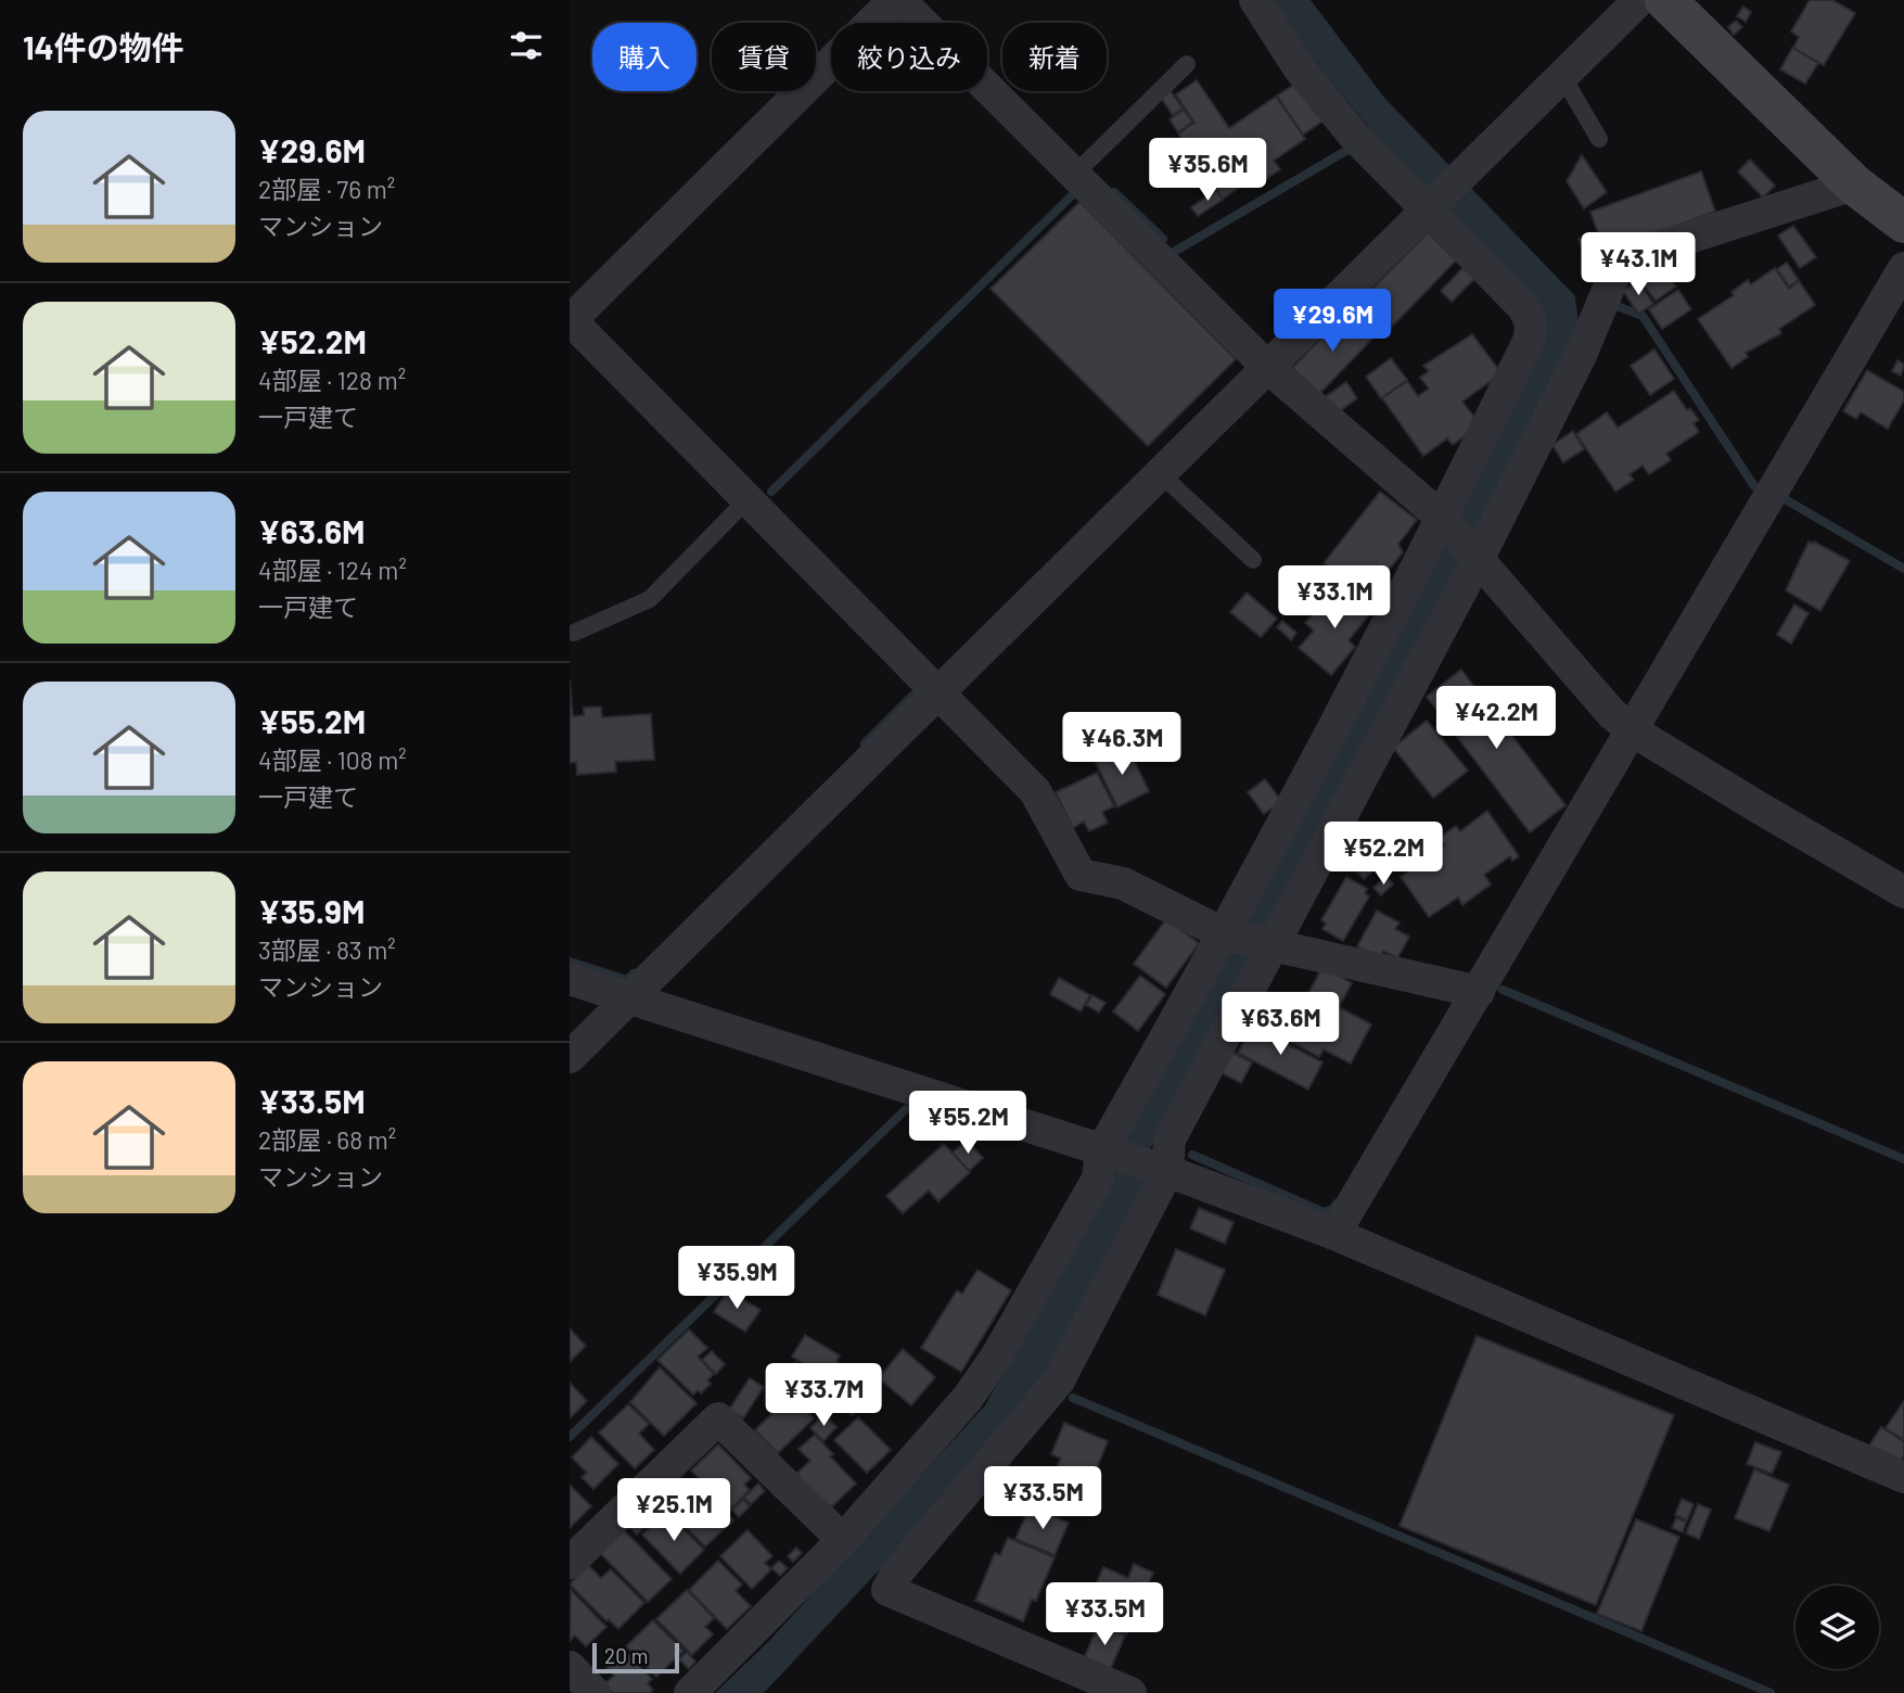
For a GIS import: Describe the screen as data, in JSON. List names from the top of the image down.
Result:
{
  "scale_bar": "20 m",
  "page": {
    "heading": "14件の物件",
    "chip": [
      "購入",
      "賃貸",
      "絞り込み",
      "新着"
    ],
    "list": [
      {
        "name": "¥29.6M",
        "note": "2部屋 · 76 m² · マンション"
      },
      {
        "name": "¥52.2M",
        "note": "4部屋 · 128 m² · 一戸建て"
      },
      {
        "name": "¥63.6M",
        "note": "4部屋 · 124 m² · 一戸建て"
      },
      {
        "name": "¥55.2M",
        "note": "4部屋 · 108 m² · 一戸建て"
      },
      {
        "name": "¥35.9M",
        "note": "3部屋 · 83 m² · マンション"
      },
      {
        "name": "¥33.5M",
        "note": "2部屋 · 68 m² · マンション"
      }
    ],
    "price": [
      "¥35.6M",
      "¥43.1M",
      "¥29.6M",
      "¥33.1M",
      "¥42.2M",
      "¥46.3M",
      "¥52.2M",
      "¥63.6M",
      "¥55.2M",
      "¥35.9M",
      "¥33.7M",
      "¥33.5M",
      "¥25.1M",
      "¥33.5M"
    ],
    "scale": "20 m"
  }
}
